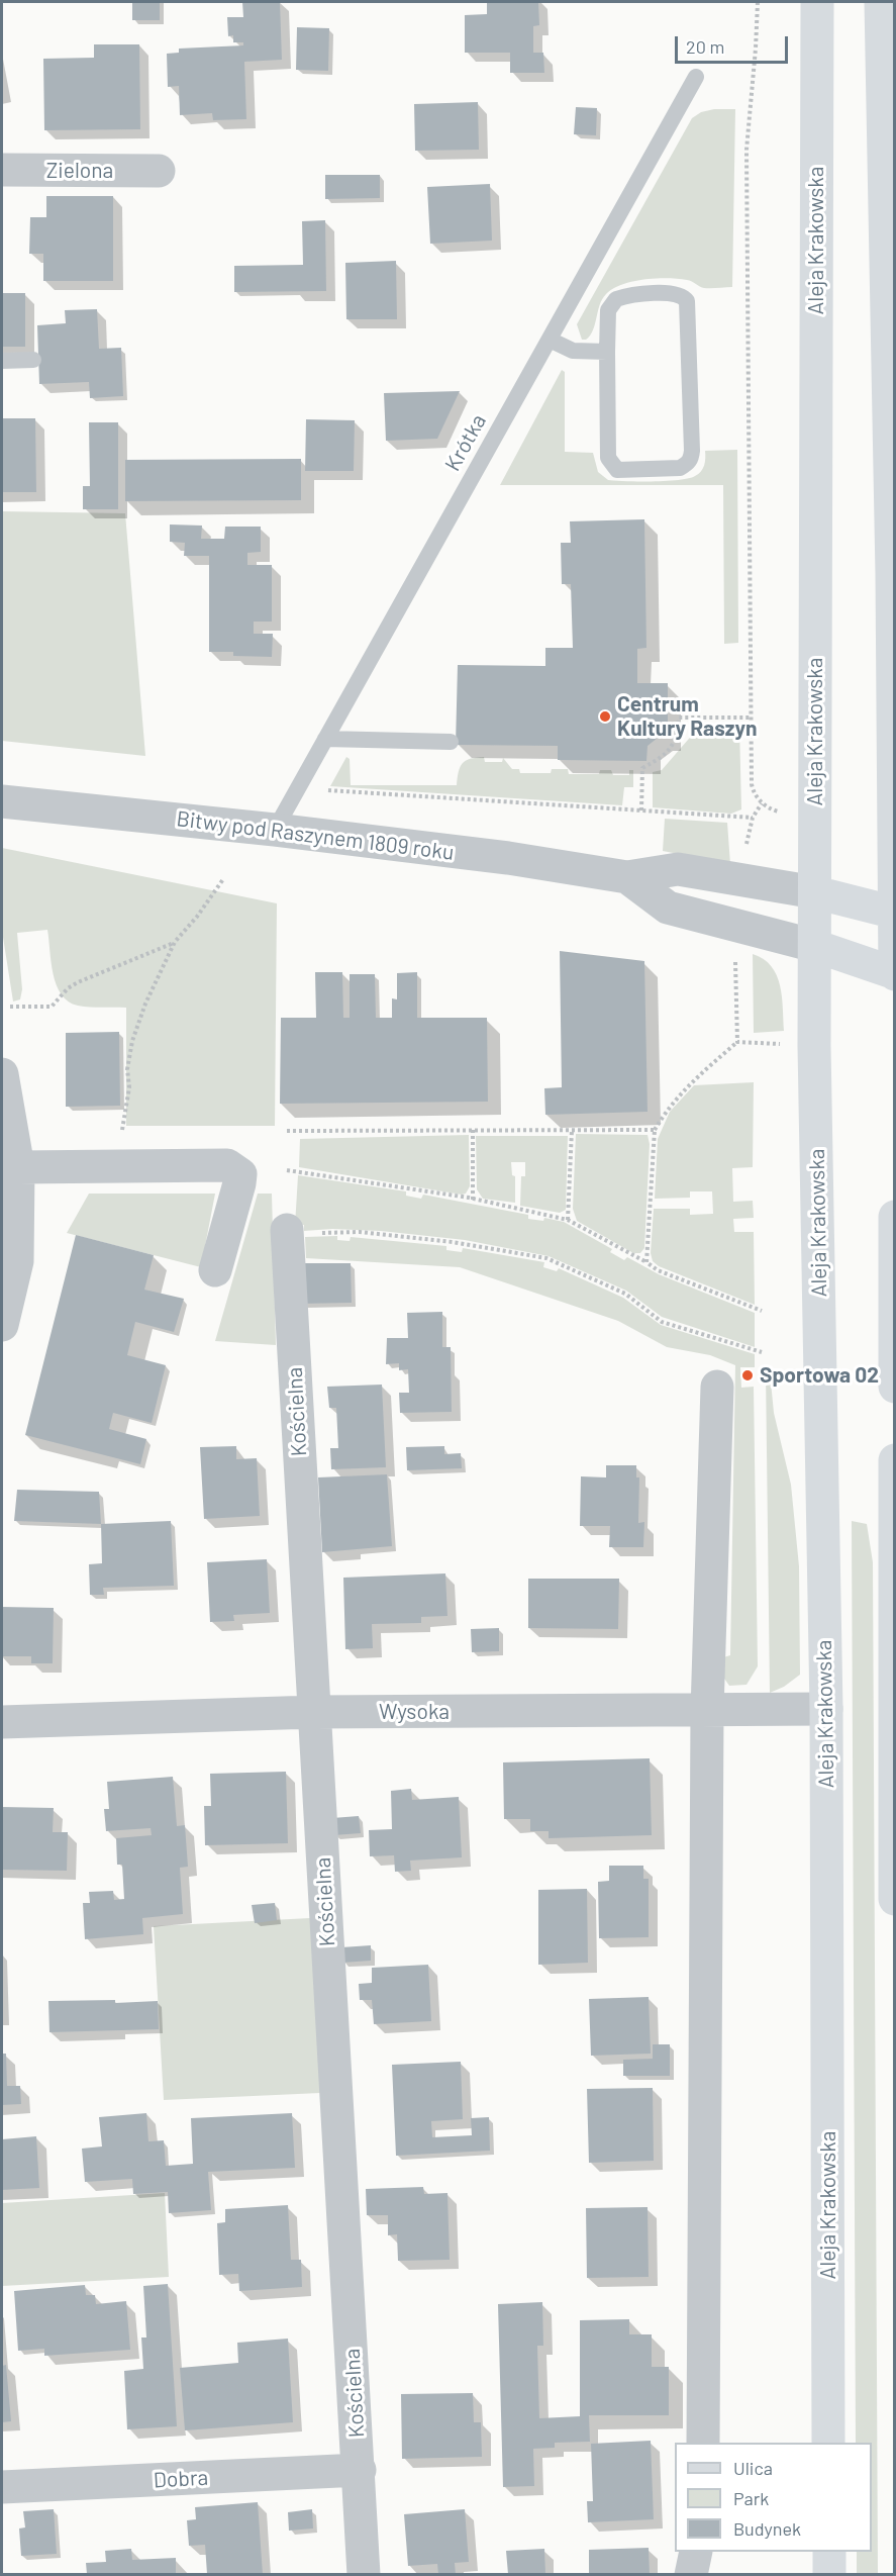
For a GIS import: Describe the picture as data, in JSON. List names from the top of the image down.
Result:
{
  "streets": {
    "main road": ["Aleja Krakowska"],
    "street": [
      "Zielona",
      "Bitwy pod Raszynem 1809 roku",
      "Kościelna",
      "Wysoka",
      "Dobra"
    ],
    "lane": ["Krótka"]
  },
  "crossings": [
    ["Aleja Krakowska", "Bitwy pod Raszynem 1809 roku"],
    ["Aleja Krakowska", "Wysoka"],
    ["Krótka", "Bitwy pod Raszynem 1809 roku"],
    ["Kościelna", "Wysoka"],
    ["Kościelna", "Dobra"]
  ],
  "places": ["Centrum Kultury Raszyn", "Sportowa 02"],
  "legend": ["Ulica", "Park", "Budynek"],
  "scale_bar": "20 m"
}
